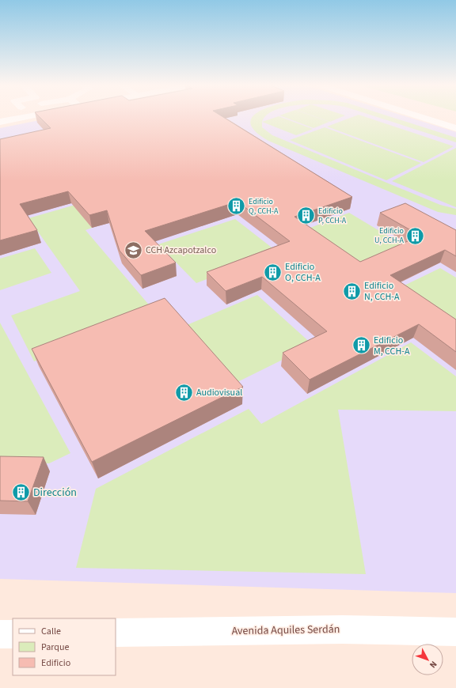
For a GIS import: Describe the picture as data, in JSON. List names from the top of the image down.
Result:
{
  "streets": {
    "street": ["Avenida Aquiles Serdán"]
  },
  "places": {
    "building": [
      "Edificio Q, CCH-A",
      "Edificio P, CCH-A",
      "Edificio U, CCH-A",
      "Edificio O, CCH-A",
      "Edificio N, CCH-A",
      "Edificio M, CCH-A",
      "Audiovisual",
      "Dirección"
    ],
    "school or university": ["CCH Azcapotzalco"]
  },
  "legend": ["Calle", "Parque", "Edificio"],
  "north": "bottom right"
}
